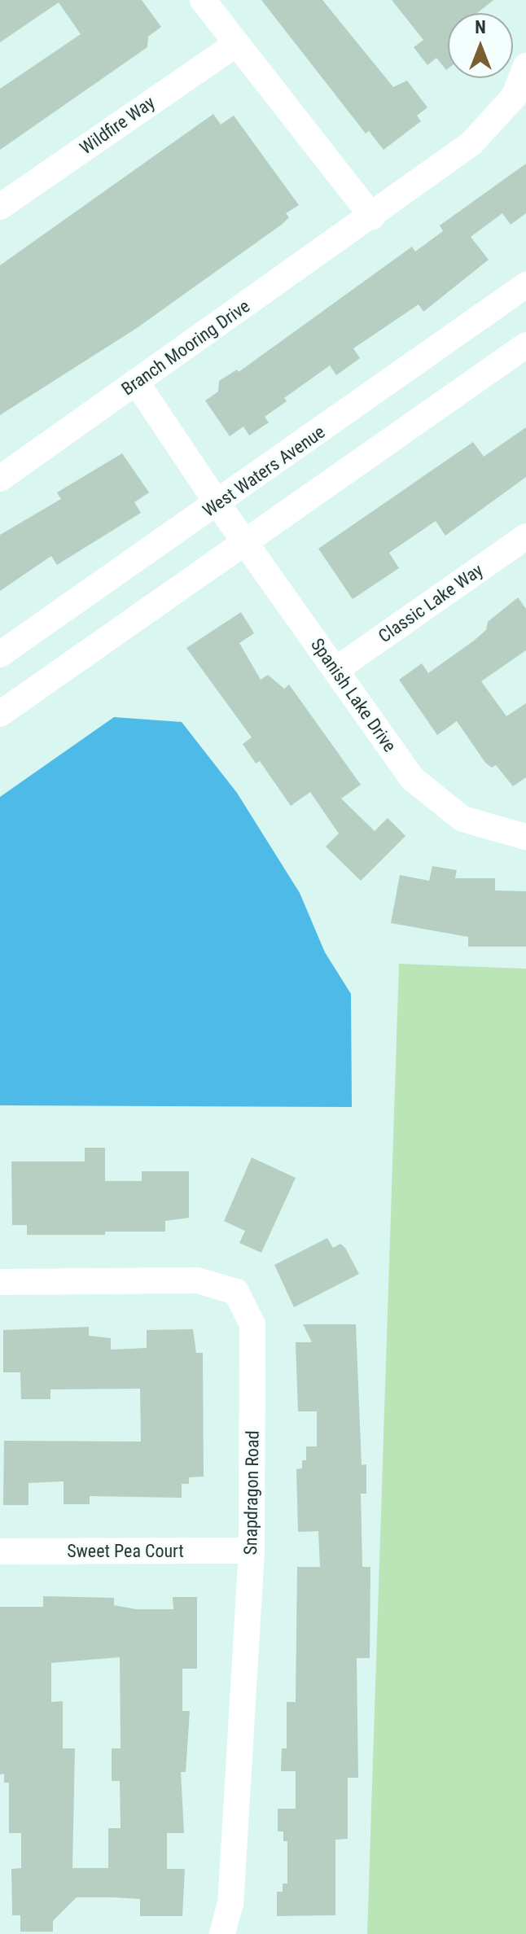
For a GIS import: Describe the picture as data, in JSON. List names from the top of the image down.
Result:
{
  "streets": {
    "street": [
      "Wildfire Way",
      "Branch Mooring Drive",
      "West Waters Avenue",
      "Classic Lake Way",
      "Spanish Lake Drive",
      "Snapdragon Road",
      "Sweet Pea Court"
    ]
  },
  "crossings": [
    ["Branch Mooring Drive", "Spanish Lake Drive"],
    ["West Waters Avenue", "Spanish Lake Drive"],
    ["Classic Lake Way", "Spanish Lake Drive"],
    ["Snapdragon Road", "Sweet Pea Court"]
  ],
  "north": "top"
}
